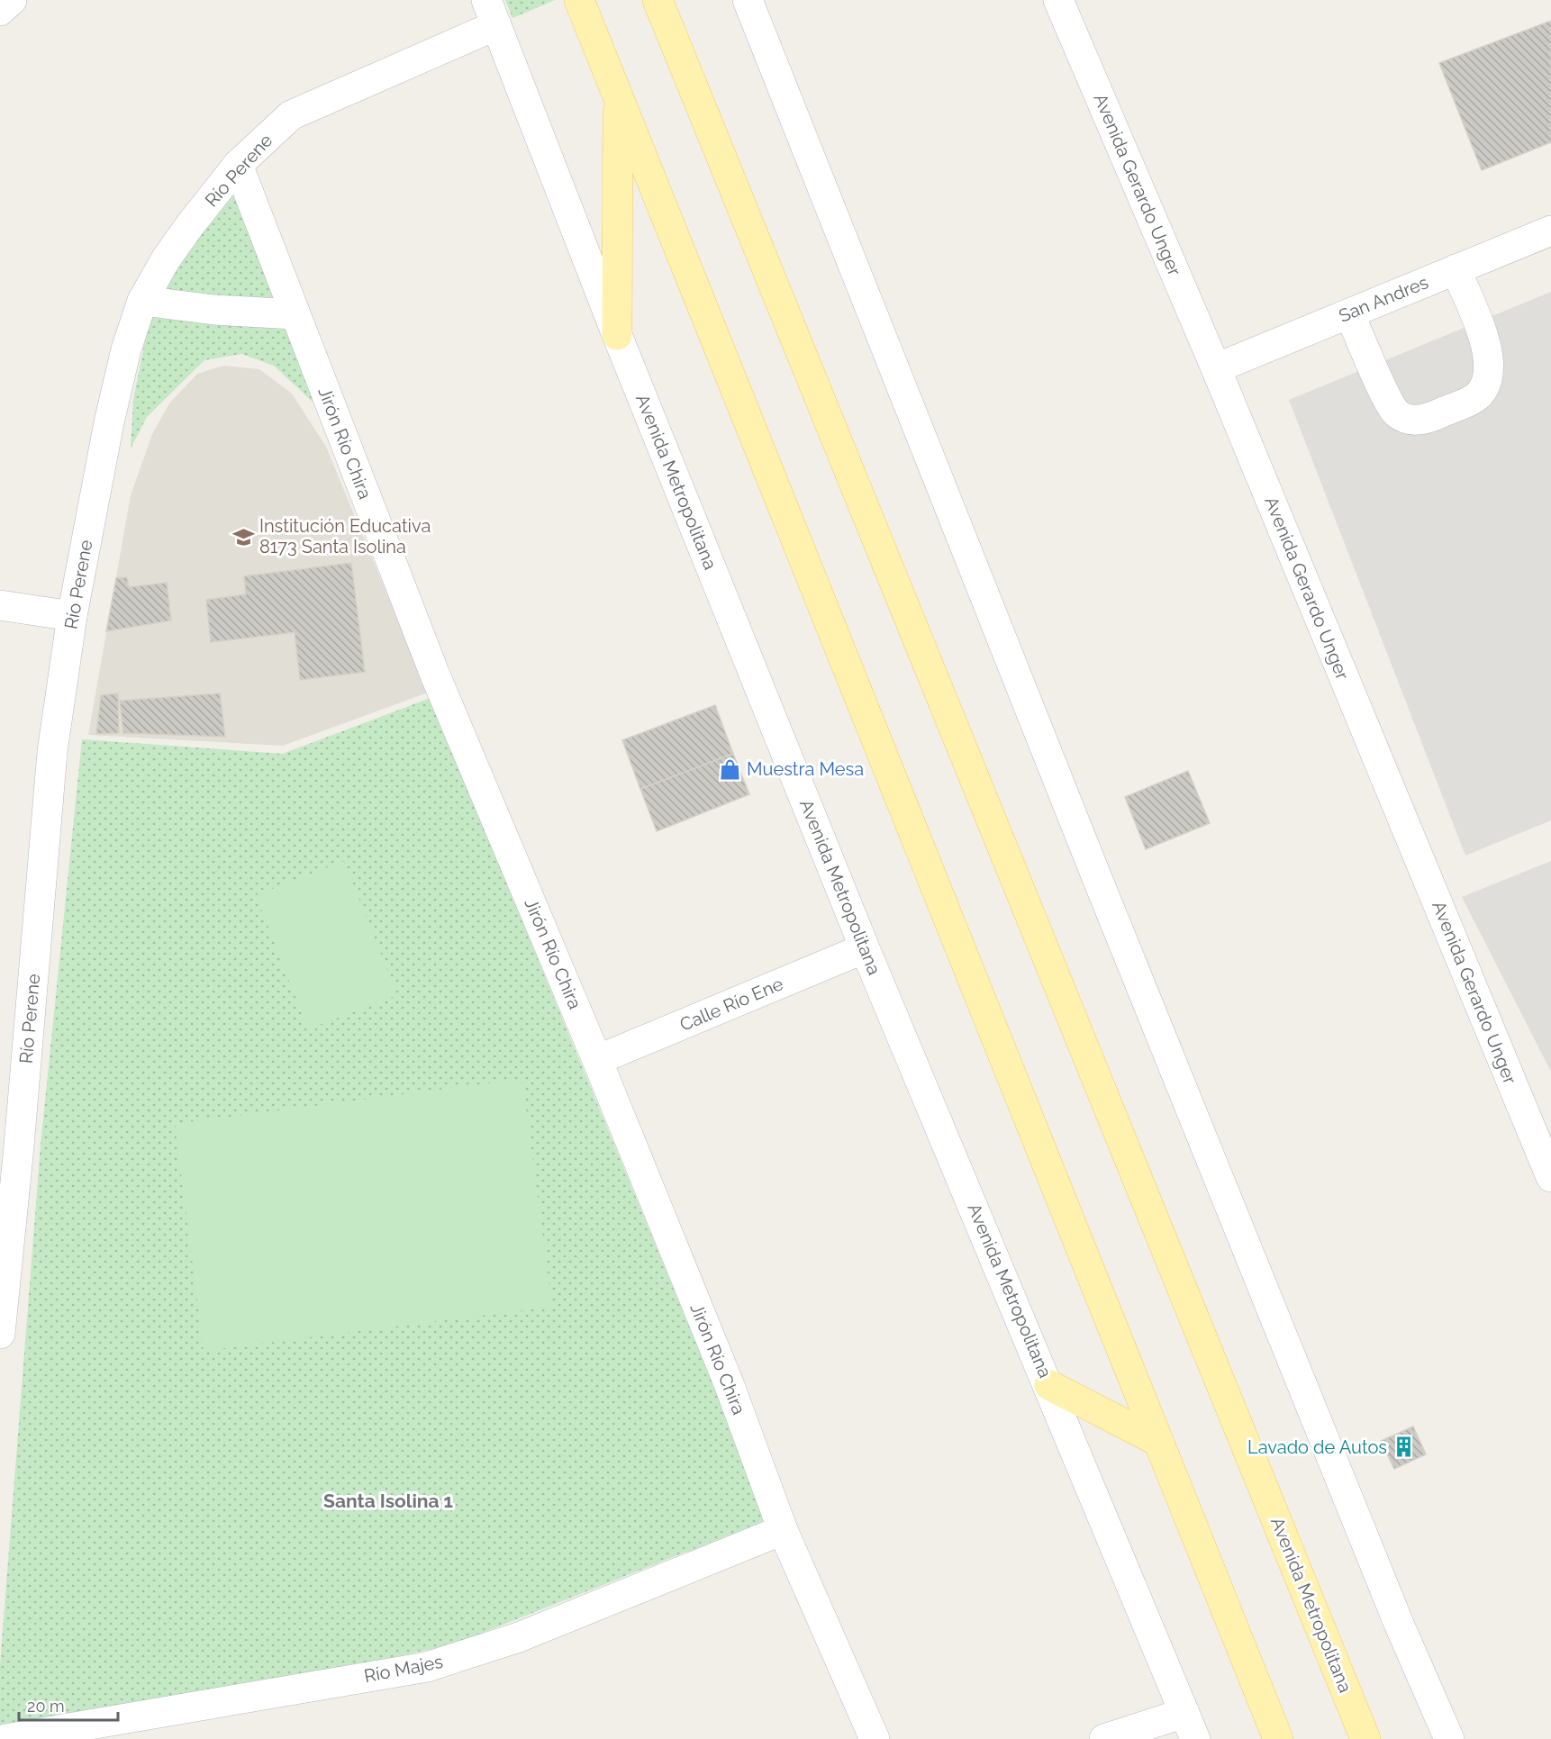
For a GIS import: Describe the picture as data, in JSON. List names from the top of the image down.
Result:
{
  "streets": {
    "main road": ["Avenida Metropolitana"],
    "street": [
      "Río Perene",
      "Avenida Gerardo Unger",
      "San Andres",
      "Jirón Río Chira",
      "Calle Río Ene",
      "Río Majes"
    ]
  },
  "crossings": [
    ["Río Perene", "Jirón Río Chira"],
    ["Río Perene", "Avenida Metropolitana"],
    ["Avenida Gerardo Unger", "San Andres"],
    ["Jirón Río Chira", "Calle Río Ene"],
    ["Jirón Río Chira", "Río Majes"],
    ["Avenida Metropolitana", "Calle Río Ene"]
  ],
  "districts": ["Santa Isolina 1"],
  "places": {
    "school or university": ["Institución Educativa 8173 Santa Isolina"],
    "shop": ["Muestra Mesa"],
    "building": ["Lavado de Autos"]
  },
  "scale_bar": "20 m"
}
